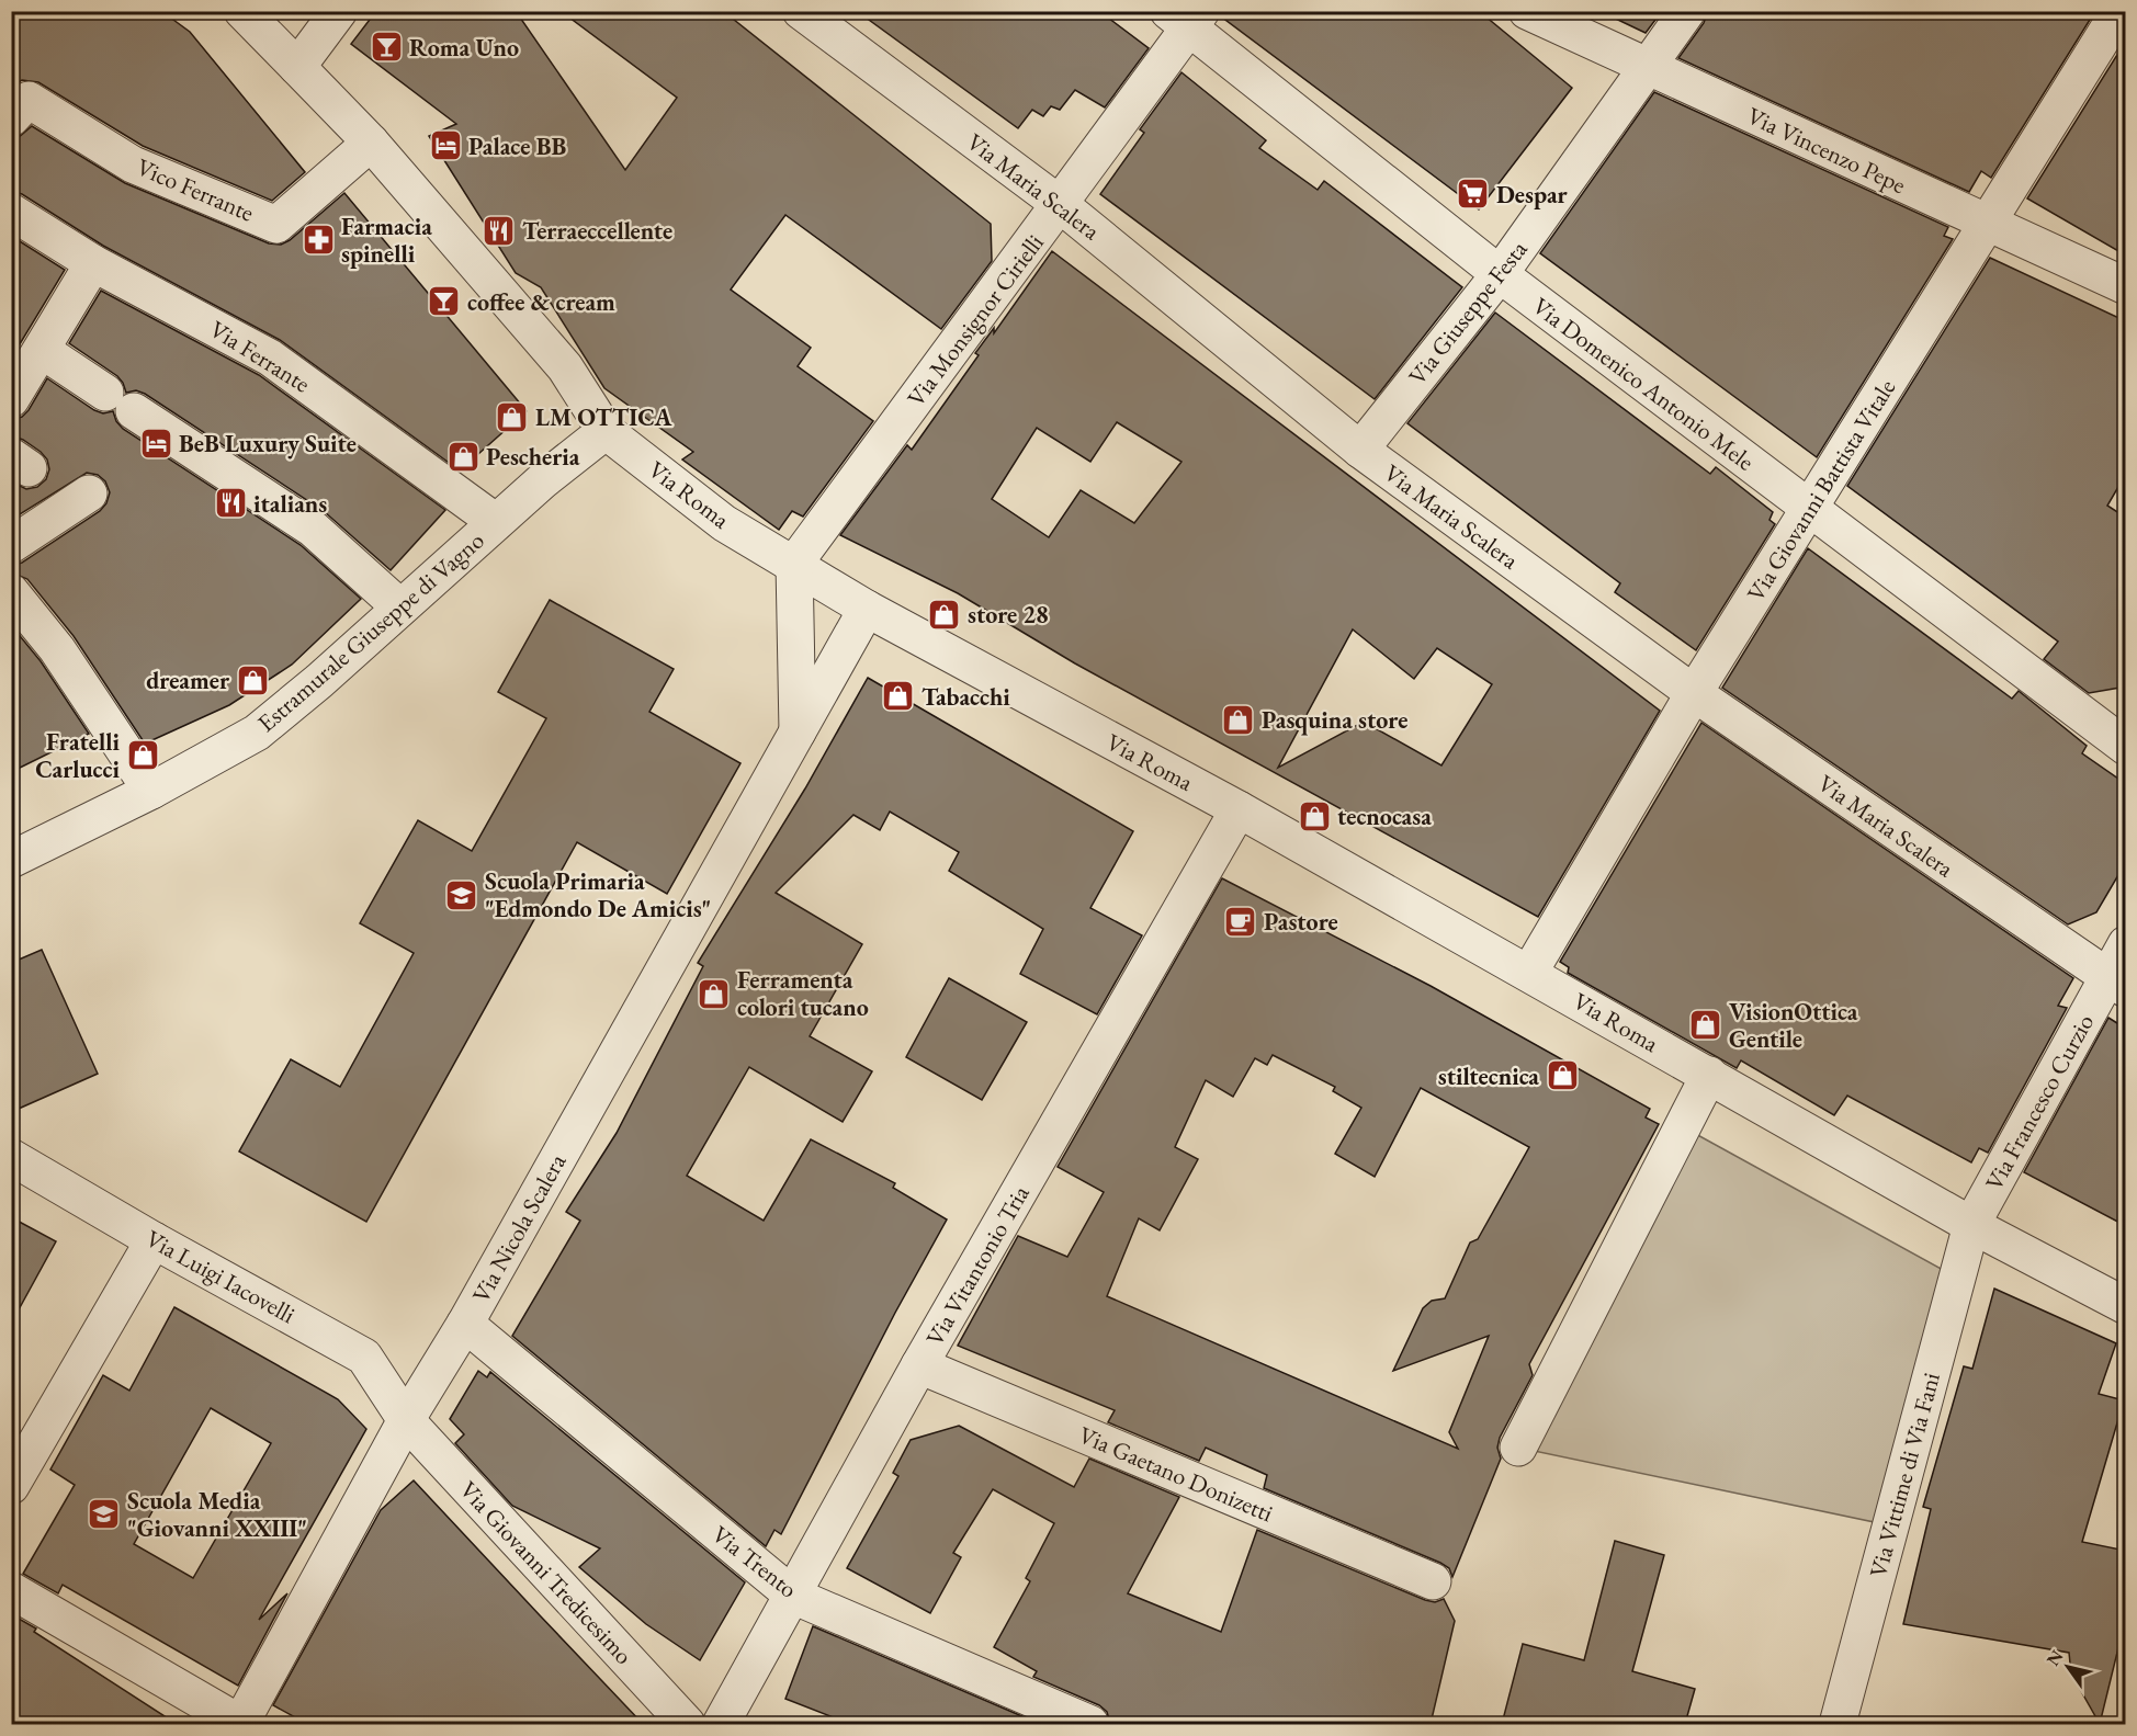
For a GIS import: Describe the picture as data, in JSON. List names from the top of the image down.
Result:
{
  "streets": {
    "street": [
      "Via Vincenzo Pepe",
      "Via Maria Scalera",
      "Vico Ferrante",
      "Via Giuseppe Festa",
      "Via Monsignor Cirielli",
      "Via Ferrante",
      "Via Domenico Antonio Mele",
      "Via Giovanni Battista Vitale",
      "Via Roma",
      "Estramurale Giuseppe di Vagno",
      "Via Francesco Curzio",
      "Via Nicola Scalera",
      "Via Vitantonio Tria",
      "Via Luigi Iacovelli",
      "Via Gaetano Donizetti",
      "Via Vittime di Via Fani",
      "Via Trento",
      "Via Giovanni Tredicesimo"
    ]
  },
  "crossings": [
    ["Via Vincenzo Pepe", "Via Giuseppe Festa"],
    ["Via Vincenzo Pepe", "Via Giovanni Battista Vitale"],
    ["Via Maria Scalera", "Via Giuseppe Festa"],
    ["Via Maria Scalera", "Via Monsignor Cirielli"],
    ["Via Maria Scalera", "Via Giovanni Battista Vitale"],
    ["Via Maria Scalera", "Via Francesco Curzio"],
    ["Vico Ferrante", "Via Roma"],
    ["Via Giuseppe Festa", "Via Domenico Antonio Mele"],
    ["Via Monsignor Cirielli", "Via Domenico Antonio Mele"],
    ["Via Monsignor Cirielli", "Via Roma"],
    ["Via Ferrante", "Estramurale Giuseppe di Vagno"],
    ["Via Domenico Antonio Mele", "Via Giovanni Battista Vitale"],
    ["Via Giovanni Battista Vitale", "Via Roma"],
    ["Via Roma", "Estramurale Giuseppe di Vagno"],
    ["Via Roma", "Via Francesco Curzio"],
    ["Via Roma", "Via Nicola Scalera"],
    ["Via Roma", "Via Vitantonio Tria"],
    ["Via Roma", "Via Vittime di Via Fani"],
    ["Via Francesco Curzio", "Via Vittime di Via Fani"],
    ["Via Nicola Scalera", "Via Luigi Iacovelli"],
    ["Via Nicola Scalera", "Via Trento"],
    ["Via Nicola Scalera", "Via Giovanni Tredicesimo"],
    ["Via Vitantonio Tria", "Via Gaetano Donizetti"],
    ["Via Vitantonio Tria", "Via Trento"],
    ["Via Luigi Iacovelli", "Via Giovanni Tredicesimo"]
  ],
  "places": {
    "bar": ["Roma Uno", "coffee & cream"],
    "hotel": ["Palace BB", "BeB Luxury Suite"],
    "supermarket": ["Despar"],
    "restaurant": ["Terraeccellente", "italians"],
    "pharmacy": ["Farmacia spinelli"],
    "shop": [
      "LM OTTICA",
      "Pescheria",
      "store 28",
      "dreamer",
      "Tabacchi",
      "Pasquina store",
      "Fratelli Carlucci",
      "tecnocasa",
      "Ferramenta colori tucano",
      "VisionOttica Gentile",
      "stiltecnica"
    ],
    "school or university": ["Scuola Primaria \"Edmondo De Amicis\"", "Scuola Media \"Giovanni XXIII\""],
    "cafe": ["Pastore"]
  },
  "north": "top left"
}
